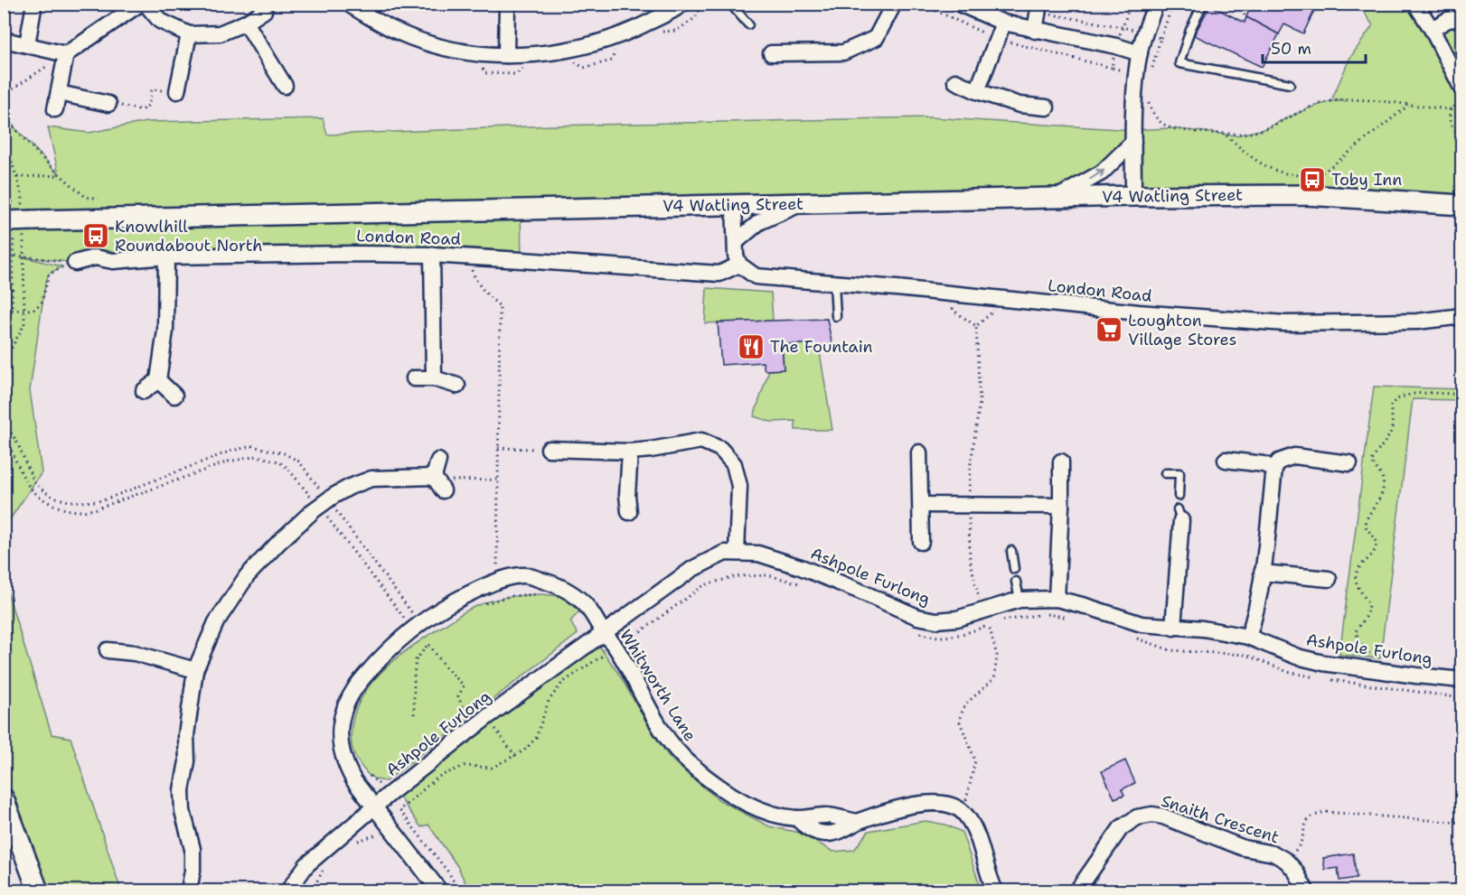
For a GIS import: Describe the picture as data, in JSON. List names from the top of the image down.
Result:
{
  "streets": {
    "street": [
      "V4 Watling Street",
      "London Road",
      "Ashpole Furlong",
      "Whitworth Lane",
      "Snaith Crescent"
    ]
  },
  "crossings": [
    ["Ashpole Furlong", "Whitworth Lane"]
  ],
  "places": {
    "bus stop": ["Toby Inn", "Knowlhill Roundabout North"],
    "supermarket": ["Loughton Village Stores"],
    "restaurant": ["The Fountain"]
  },
  "scale_bar": "50 m"
}
